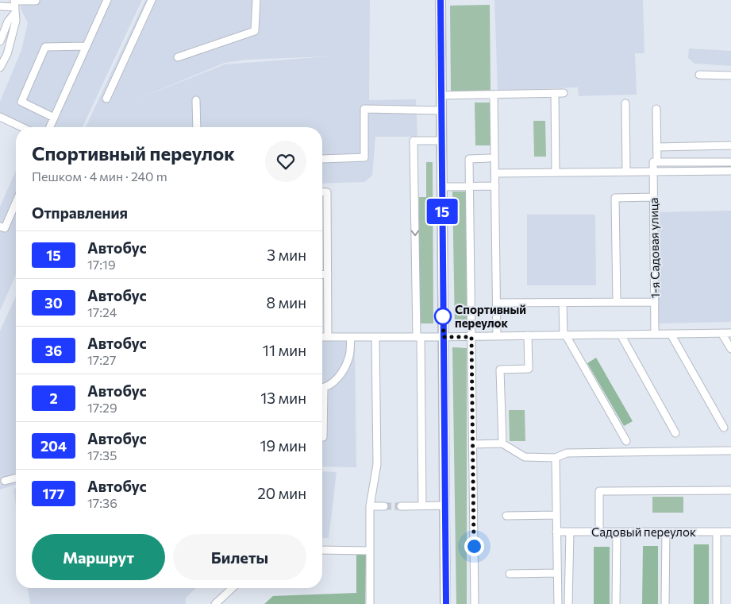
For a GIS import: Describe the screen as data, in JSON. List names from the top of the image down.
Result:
{
  "streets": {
    "street": ["1-я Садовая улица", "Садовый переулок"]
  },
  "places": ["Спортивный переулок"],
  "lines": ["bus line 15"],
  "page": {
    "on_map": "15",
    "heading": [
      ["Спортивный переулок", "Пешком · 4 мин · 240 m"],
      "Отправления"
    ],
    "list": [
      {
        "mark": "15",
        "name": "Автобус",
        "note": "17:19",
        "value": "3 мин"
      },
      {
        "mark": "30",
        "name": "Автобус",
        "note": "17:24",
        "value": "8 мин"
      },
      {
        "mark": "36",
        "name": "Автобус",
        "note": "17:27",
        "value": "11 мин"
      },
      {
        "mark": "2",
        "name": "Автобус",
        "note": "17:29",
        "value": "13 мин"
      },
      {
        "mark": "204",
        "name": "Автобус",
        "note": "17:35",
        "value": "19 мин"
      },
      {
        "mark": "177",
        "name": "Автобус",
        "note": "17:36",
        "value": "20 мин"
      }
    ],
    "buttons": ["Маршрут", "Билеты"]
  }
}
